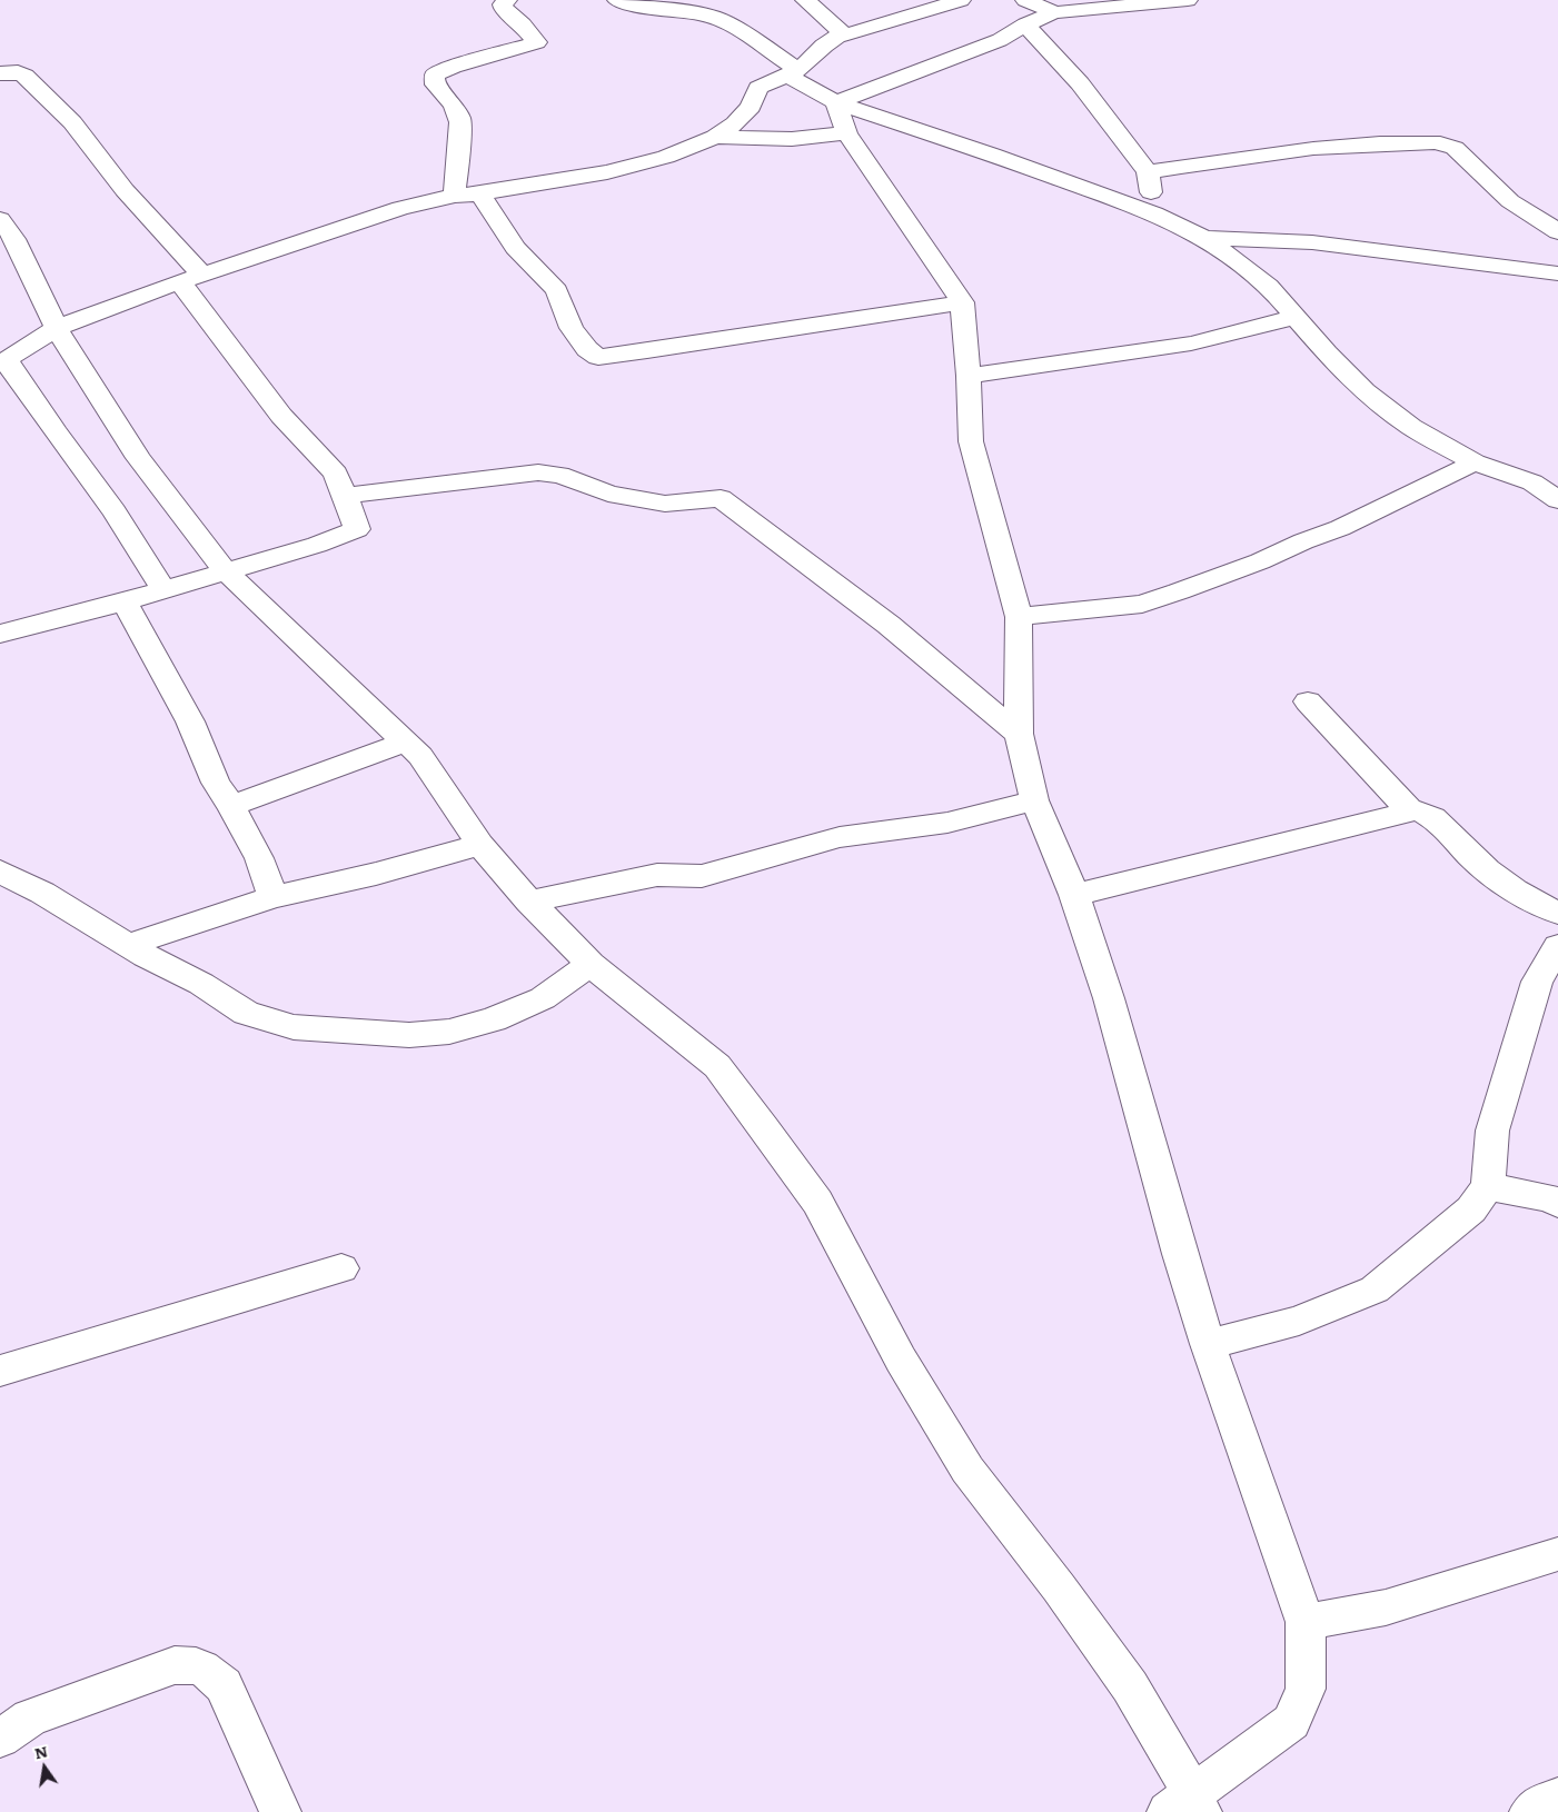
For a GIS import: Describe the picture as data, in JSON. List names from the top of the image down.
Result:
{
  "north": "top"
}
